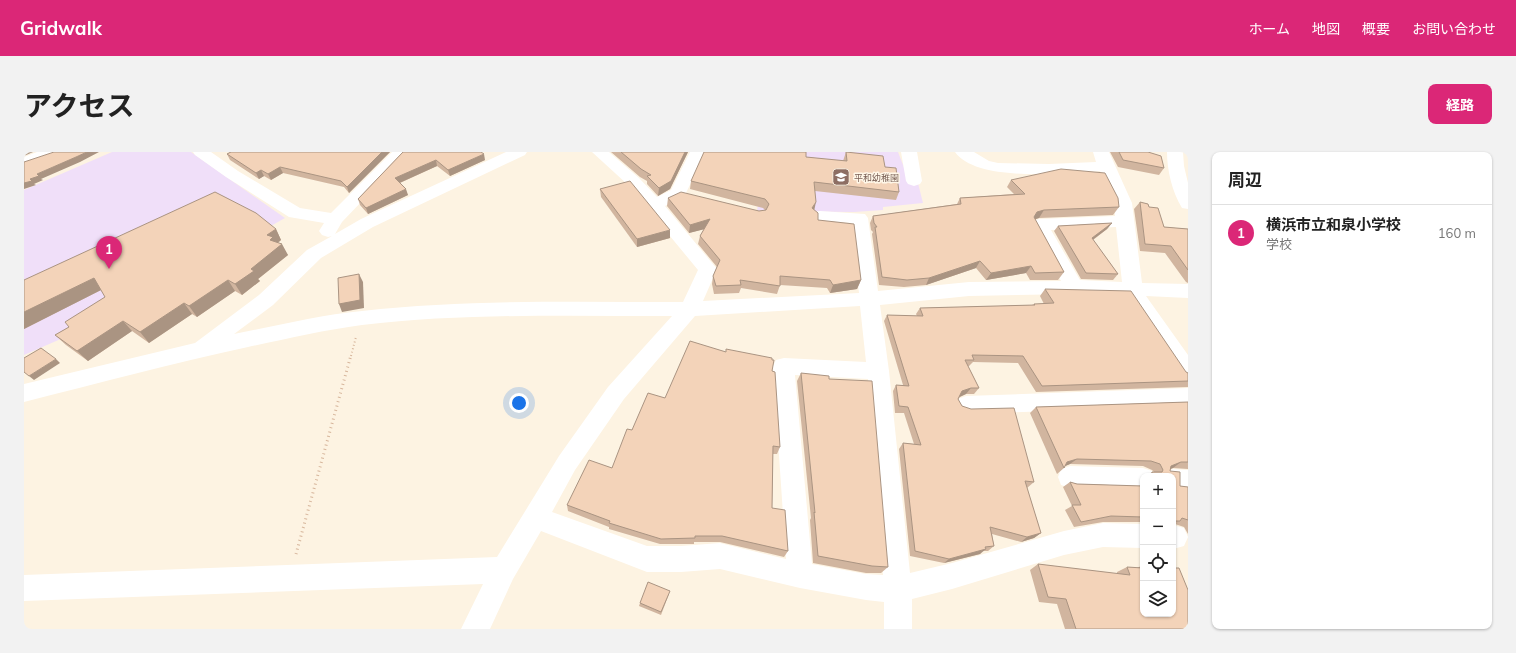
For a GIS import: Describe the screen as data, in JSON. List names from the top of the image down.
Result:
{
  "places": {
    "school or university": ["平和幼稚園"]
  },
  "page": {
    "header": "Gridwalk",
    "nav": [
      "ホーム",
      "地図",
      "概要",
      "お問い合わせ"
    ],
    "title": "アクセス",
    "buttons": "経路",
    "heading": "周辺",
    "list": [
      {
        "mark": "1",
        "name": "横浜市立和泉小学校",
        "note": "学校",
        "value": "160 m"
      }
    ],
    "pins": "1",
    "map_buttons": ["+", "−"]
  }
}
